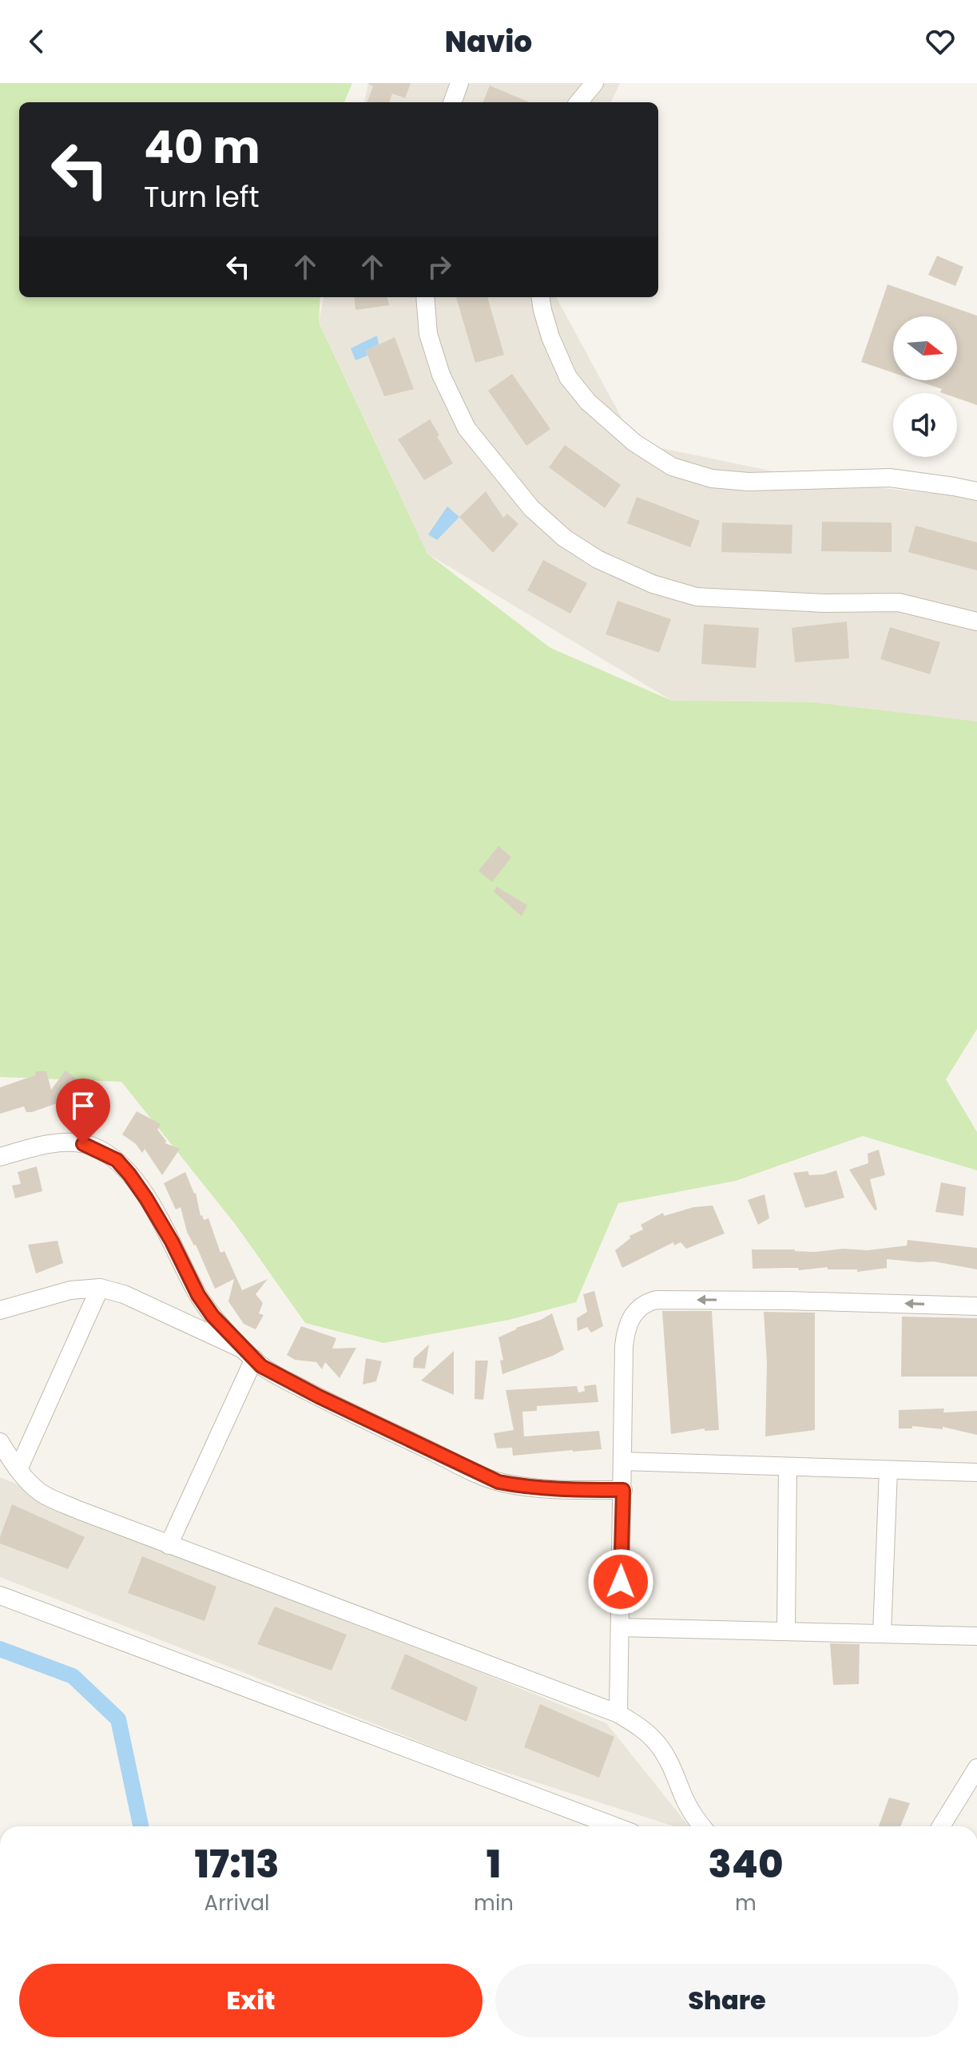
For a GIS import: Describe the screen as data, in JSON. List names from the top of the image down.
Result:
{
  "north": "right",
  "page": {
    "header": "Navio",
    "turn": ["40 m", "Turn left"],
    "eta": [
      "17:13",
      "Arrival",
      "1",
      "min",
      "340",
      "m"
    ],
    "buttons": ["Exit", "Share"]
  }
}
